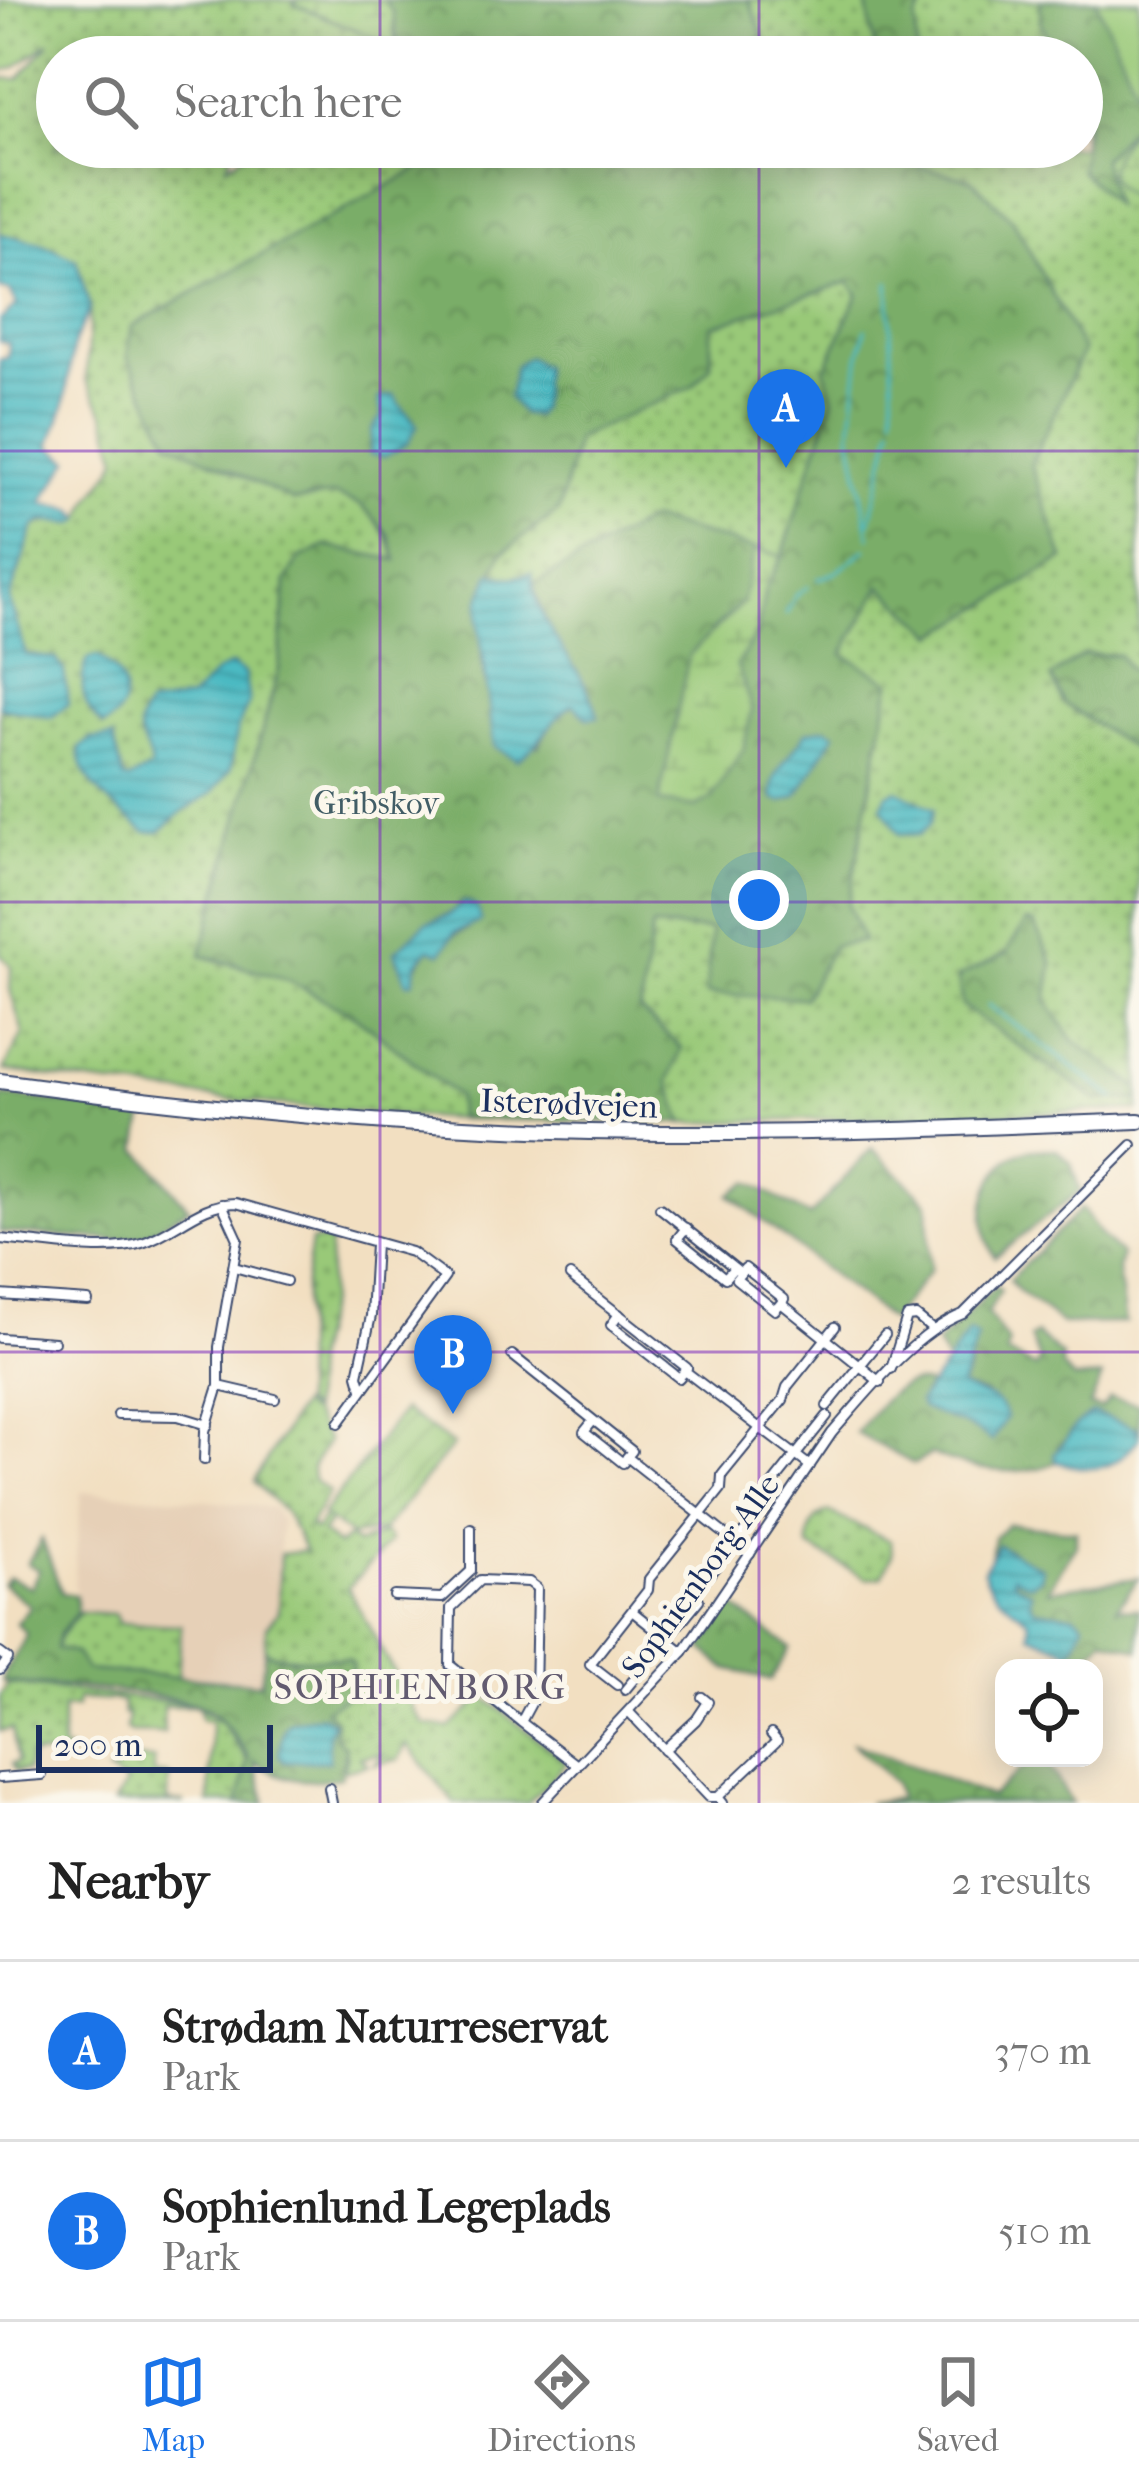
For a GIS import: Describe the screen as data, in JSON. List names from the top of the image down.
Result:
{
  "streets": {
    "highway": ["Isterødvejen"],
    "street": ["Sophienborg Alle"]
  },
  "districts": ["SOPHIENBORG"],
  "parks": ["Gribskov"],
  "scale_bar": "200 m",
  "page": {
    "search": "Search here",
    "pins": ["A", "B"],
    "scale": "200 m",
    "heading": ["Nearby", "2 results"],
    "list": [
      {
        "mark": "A",
        "name": "Strødam Naturreservat",
        "note": "Park",
        "value": "370 m"
      },
      {
        "mark": "B",
        "name": "Sophienlund Legeplads",
        "note": "Park",
        "value": "510 m"
      }
    ],
    "nav": ["Map", "Directions", "Saved"]
  }
}
